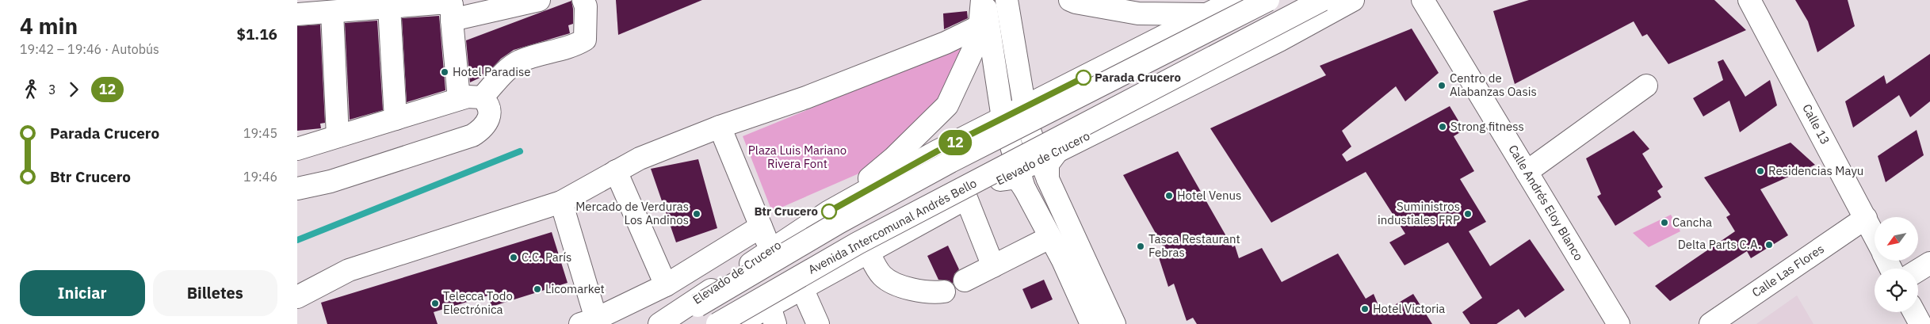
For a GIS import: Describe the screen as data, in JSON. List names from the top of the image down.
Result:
{
  "streets": {
    "main road": [
      "Calle 13",
      "Elevado de Crucero",
      "Calle Andrés Eloy Blanco",
      "Avenida Intercomunal Andrés Bello",
      "Calle Las Flores"
    ]
  },
  "crossings": [
    ["Calle 13", "Calle Las Flores"]
  ],
  "parks": ["Plaza Luis Mariano Rivera Font"],
  "places": [
    "Hotel Paradise",
    "Parada Crucero",
    "Centro de Alabanzas Oasis",
    "Strong fitness",
    "Residencias Mayu",
    "Hotel Venus",
    "Btr Crucero",
    "Mercado de Verduras Los Andinos",
    "Suministros industiales FRP",
    "Cancha",
    "Delta Parts C.A.",
    "Tasca Restaurant Febras",
    "C.C. París",
    "Licomarket",
    "Telecca Todo Electrónica",
    "Hotel Victoria"
  ],
  "lines": ["bus line 12"],
  "north": "bottom left",
  "page": {
    "heading": ["4 min", "19:42 – 19:46 · Autobús", "$1.16"],
    "on_map": "12",
    "legs": ["3", "12"],
    "list": [
      {
        "name": "Parada Crucero",
        "value": "19:45"
      },
      {
        "name": "Btr Crucero",
        "value": "19:46"
      }
    ],
    "buttons": ["Iniciar", "Billetes"]
  }
}
